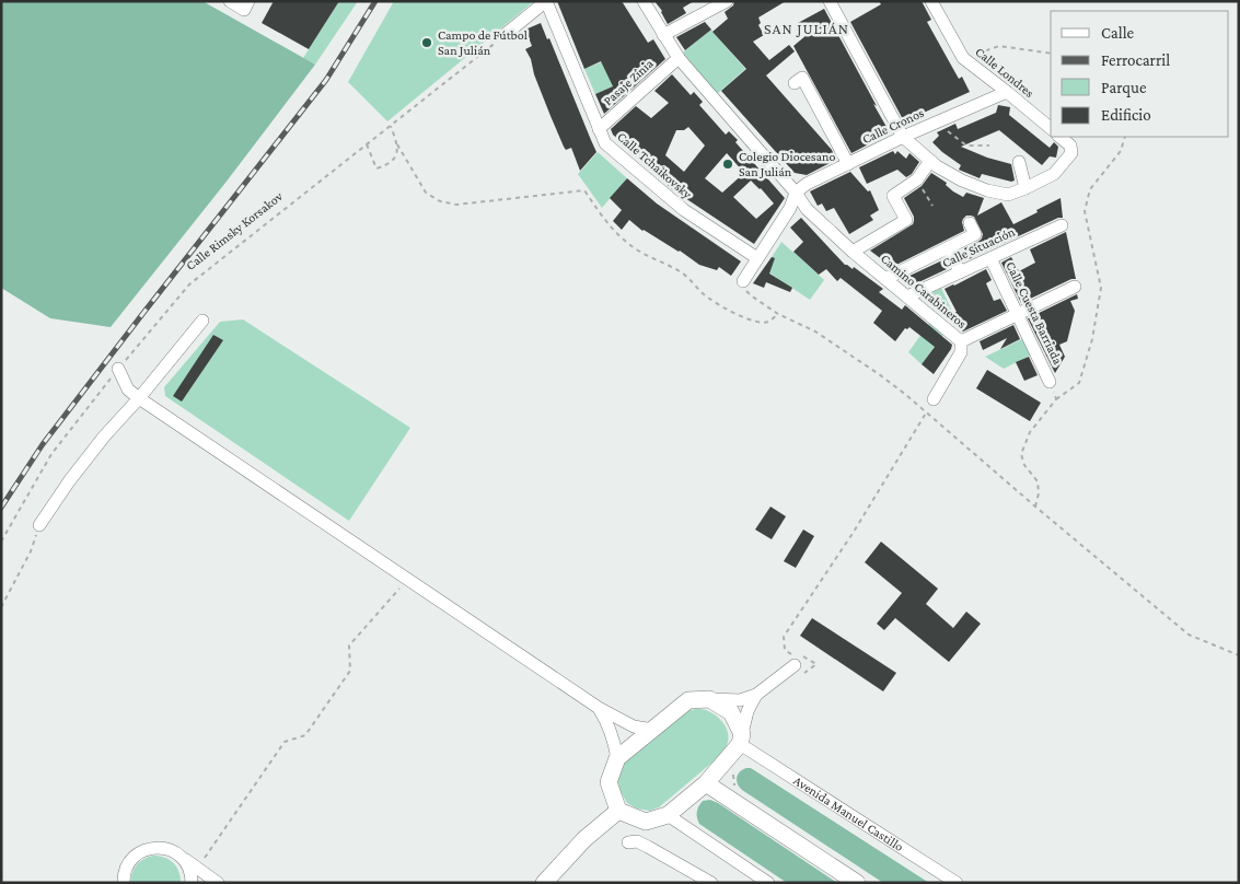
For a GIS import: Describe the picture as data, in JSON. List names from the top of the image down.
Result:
{
  "streets": {
    "street": [
      "Calle Londres",
      "Pasaje Zinia",
      "Calle Cronos",
      "Calle Tchaikovsky",
      "Calle Situación",
      "Camino Carabineros",
      "Calle Cuesta Barriada",
      "Avenida Manuel Castillo"
    ],
    "path": ["Calle Rimsky Korsakov"]
  },
  "crossings": [
    ["Calle Londres", "Calle Cronos"],
    ["Pasaje Zinia", "Calle Tchaikovsky"],
    ["Pasaje Zinia", "Camino Carabineros"],
    ["Calle Cronos", "Camino Carabineros"],
    ["Calle Situación", "Camino Carabineros"],
    ["Calle Situación", "Calle Cuesta Barriada"]
  ],
  "districts": ["SAN JULIÁN"],
  "places": ["Campo de Fútbol San Julián", "Colegio Diocesano San Julián"],
  "legend": [
    "Calle",
    "Ferrocarril",
    "Parque",
    "Edificio"
  ]
}
